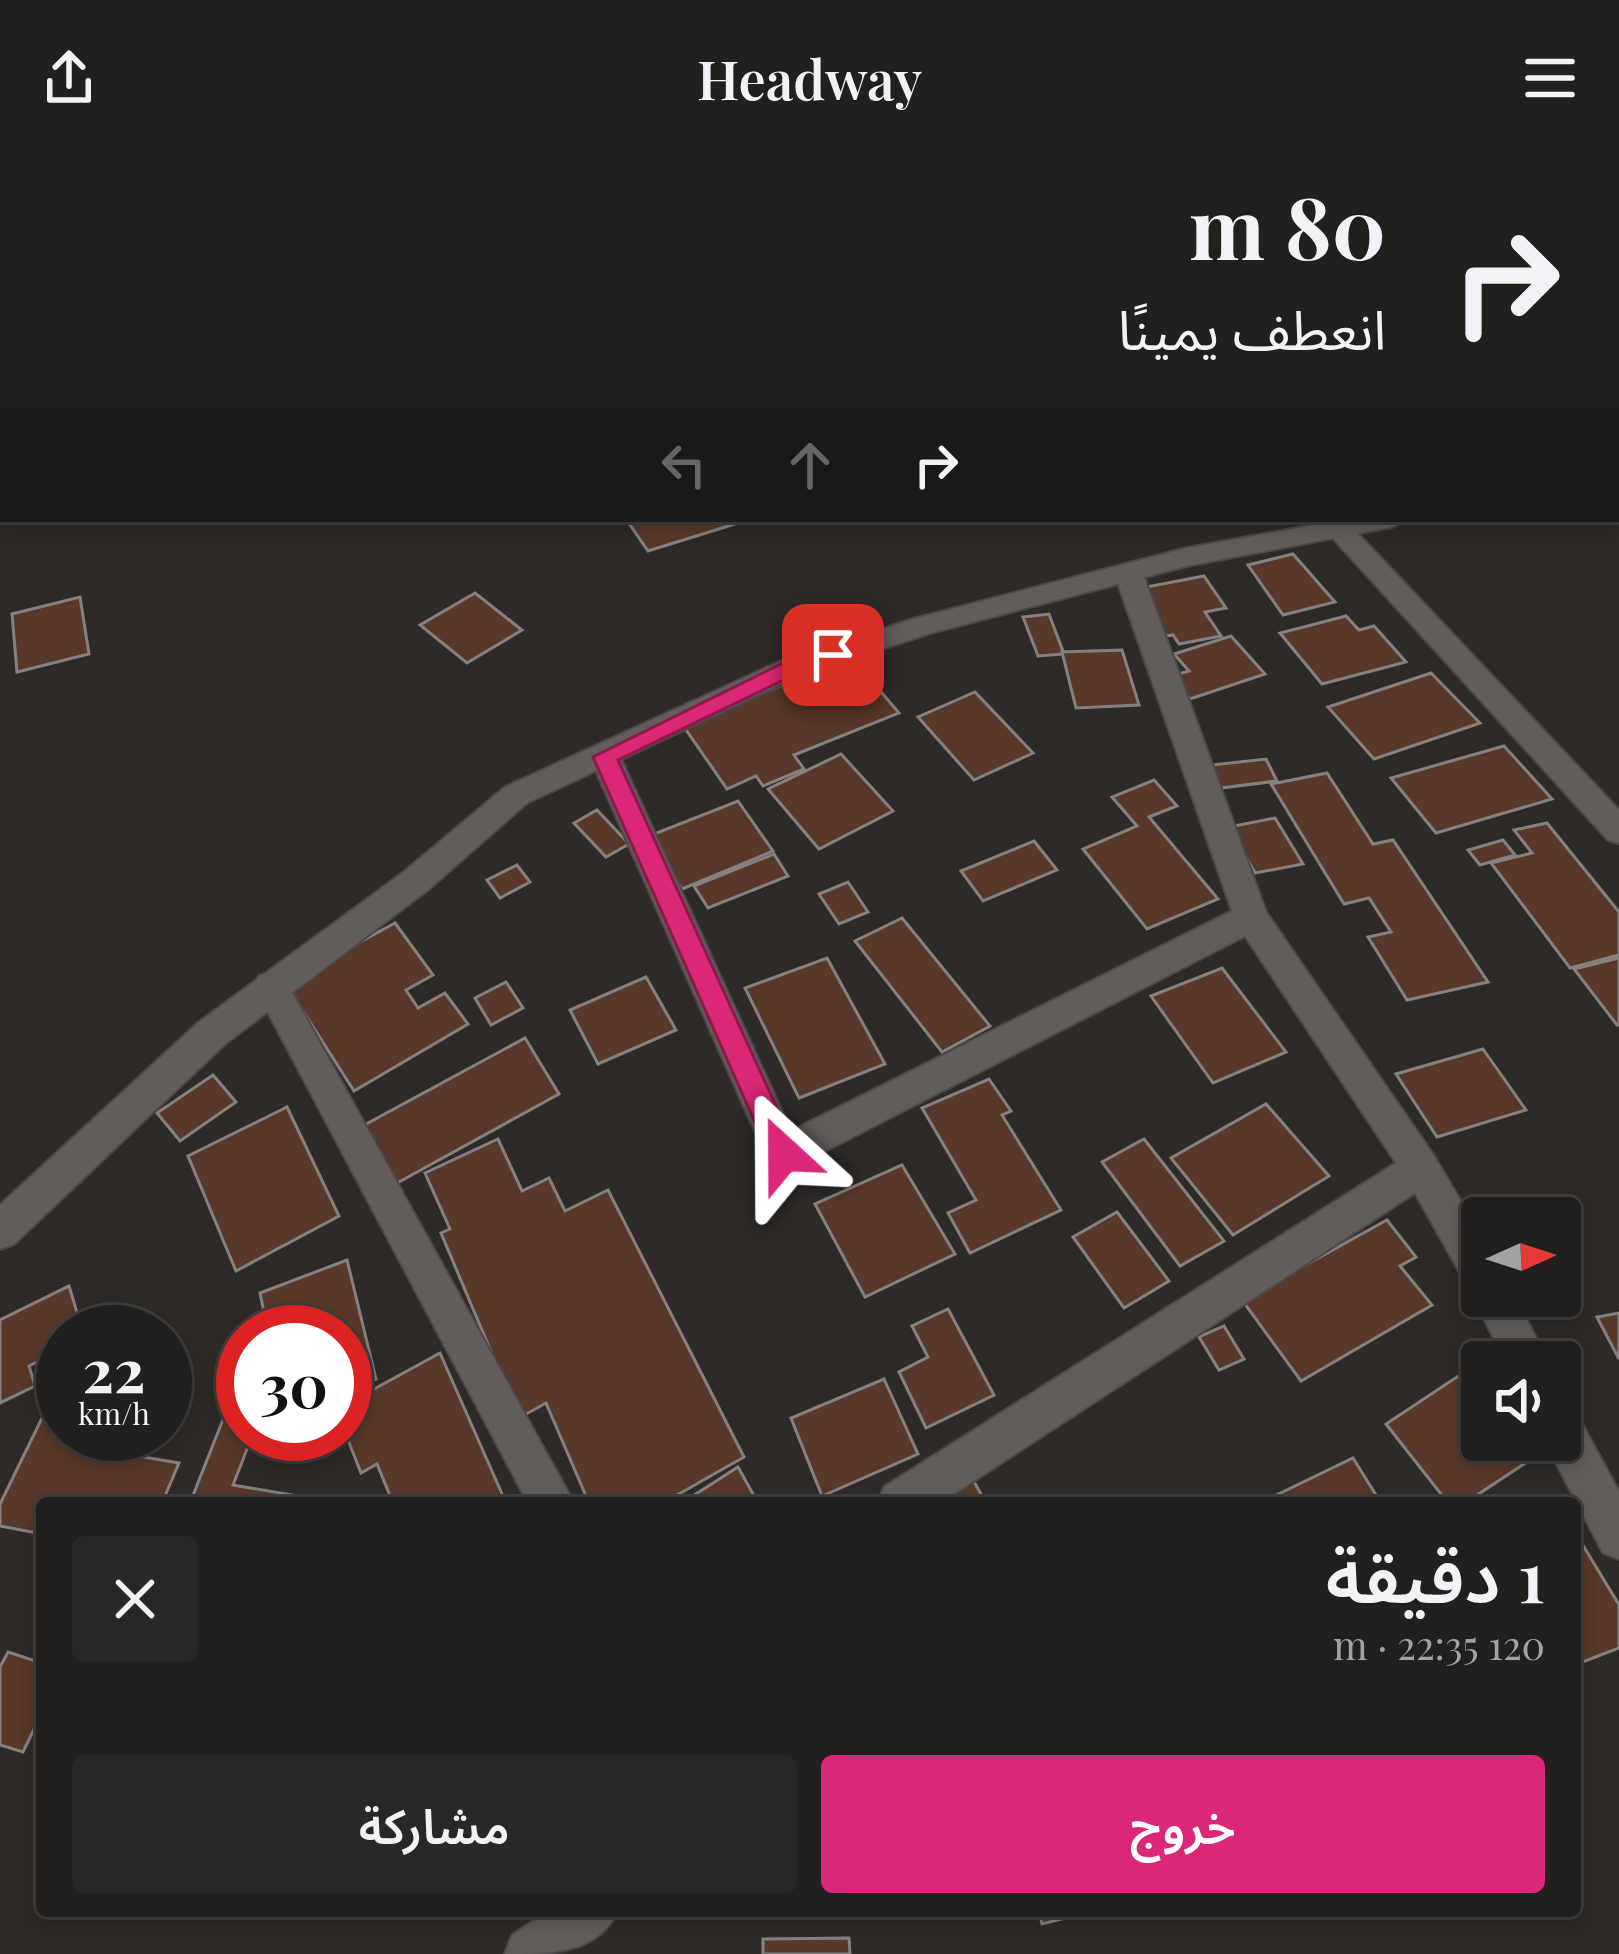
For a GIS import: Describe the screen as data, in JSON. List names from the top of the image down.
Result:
{
  "north": "right",
  "page": {
    "header": "Headway",
    "turn": ["80 m", "انعطف يمينًا"],
    "speed": "22 km/h",
    "limit": "30",
    "heading": ["1 دقيقة", "120 m · 22:35"],
    "buttons": ["خروج", "مشاركة"]
  }
}
